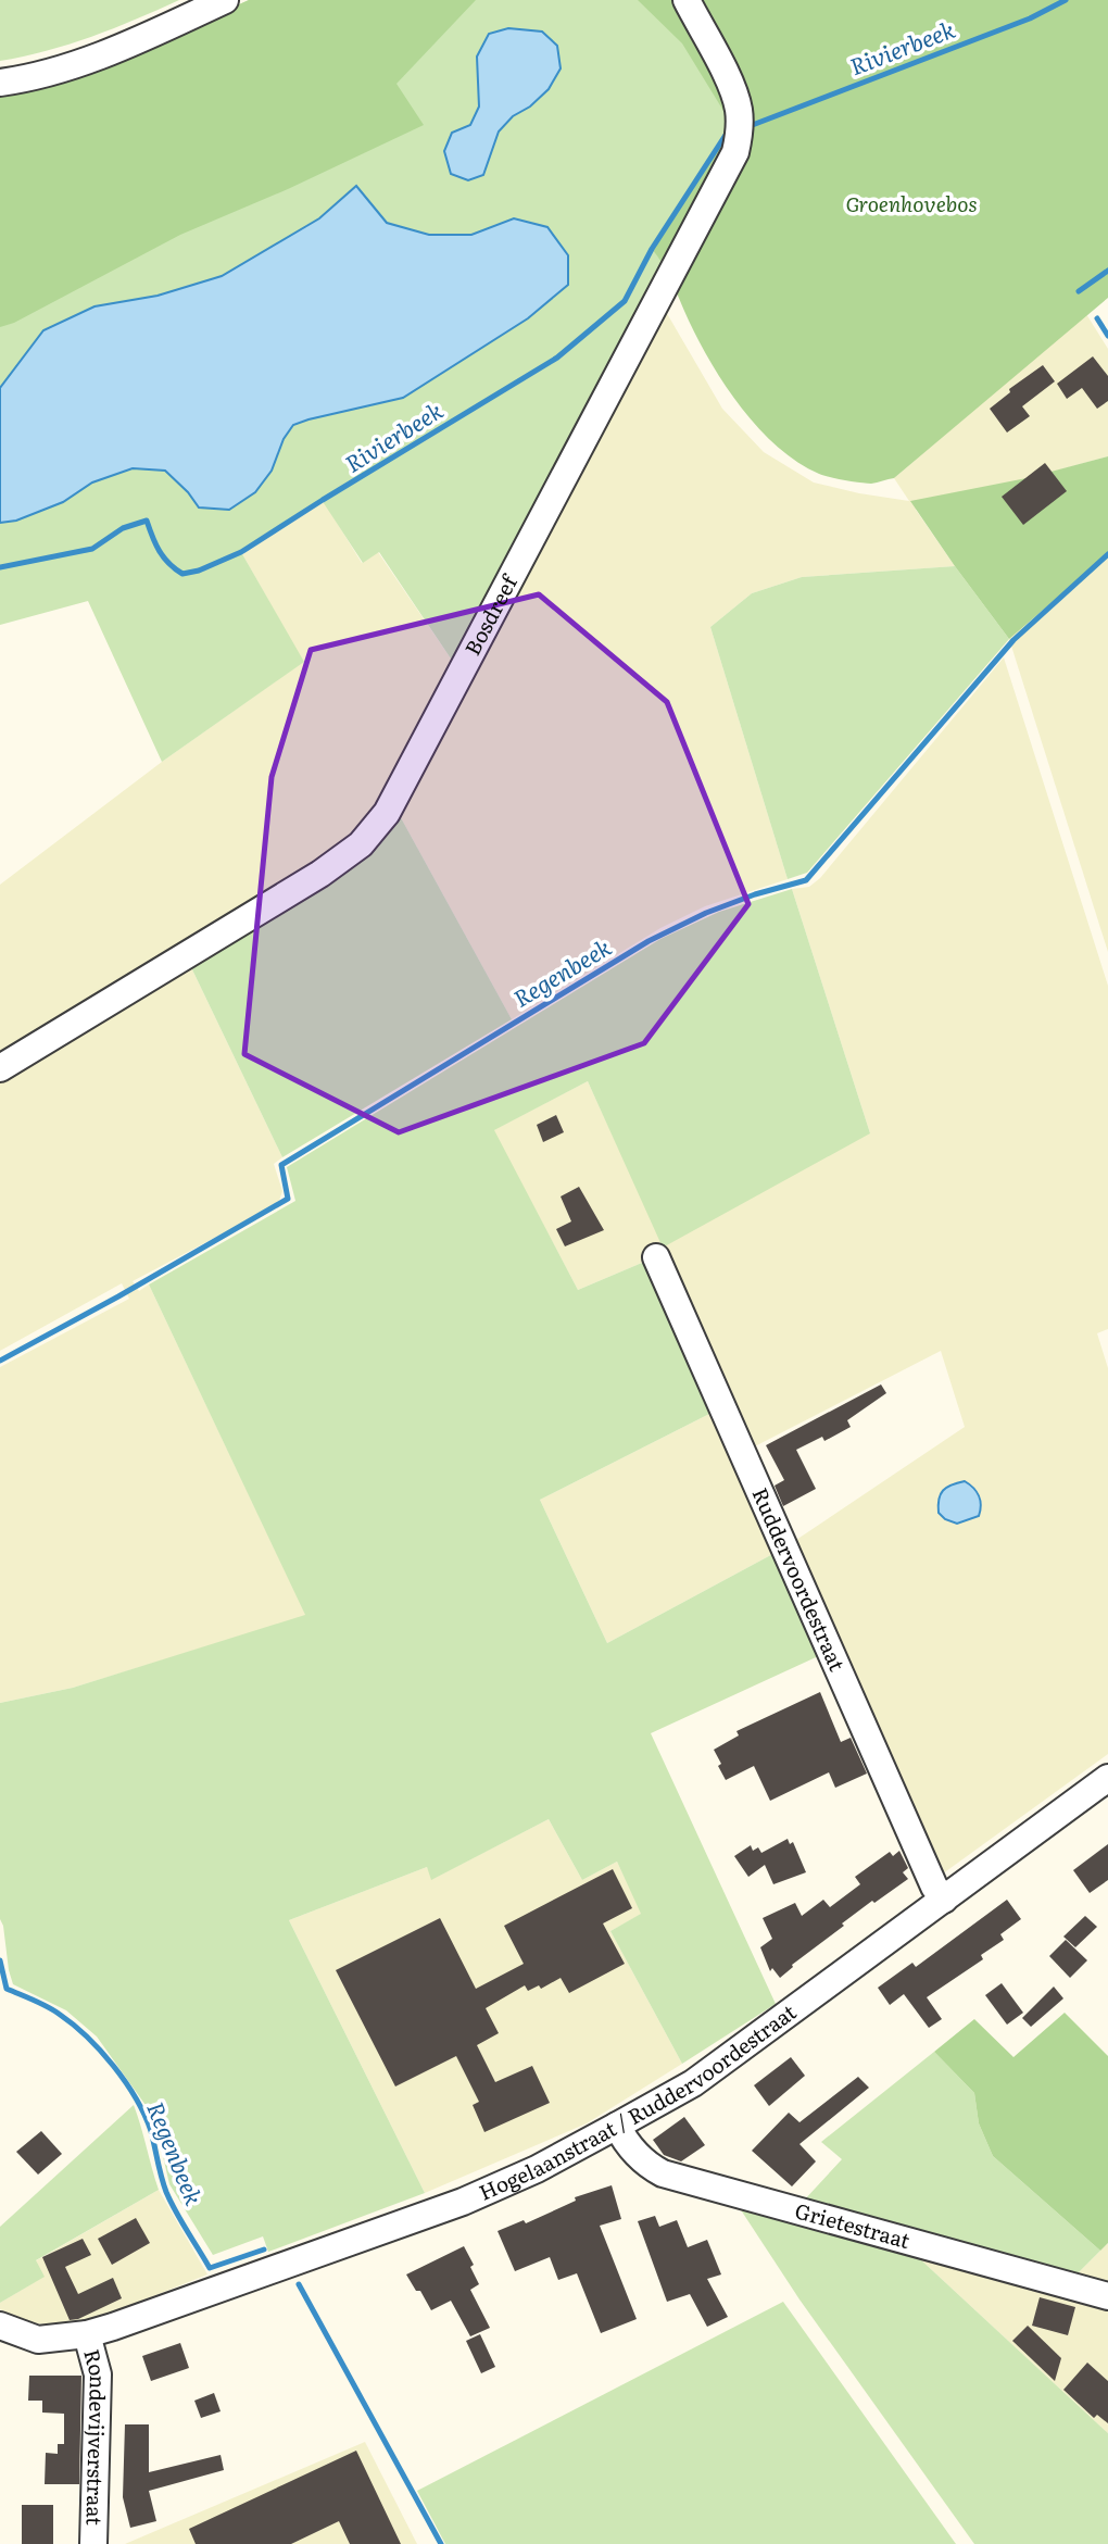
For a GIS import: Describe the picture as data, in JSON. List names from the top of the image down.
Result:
{
  "streets": {
    "street": [
      "Bosdreef",
      "Ruddervoordestraat",
      "Hogelaanstraat / Ruddervoordestraat",
      "Grietestraat",
      "Rondevijverstraat"
    ]
  },
  "crossings": [
    ["Ruddervoordestraat", "Hogelaanstraat / Ruddervoordestraat"],
    ["Hogelaanstraat / Ruddervoordestraat", "Grietestraat"],
    ["Hogelaanstraat / Ruddervoordestraat", "Rondevijverstraat"]
  ],
  "water": ["Rivierbeek", "Regenbeek"],
  "parks": ["Groenhovebos"]
}
